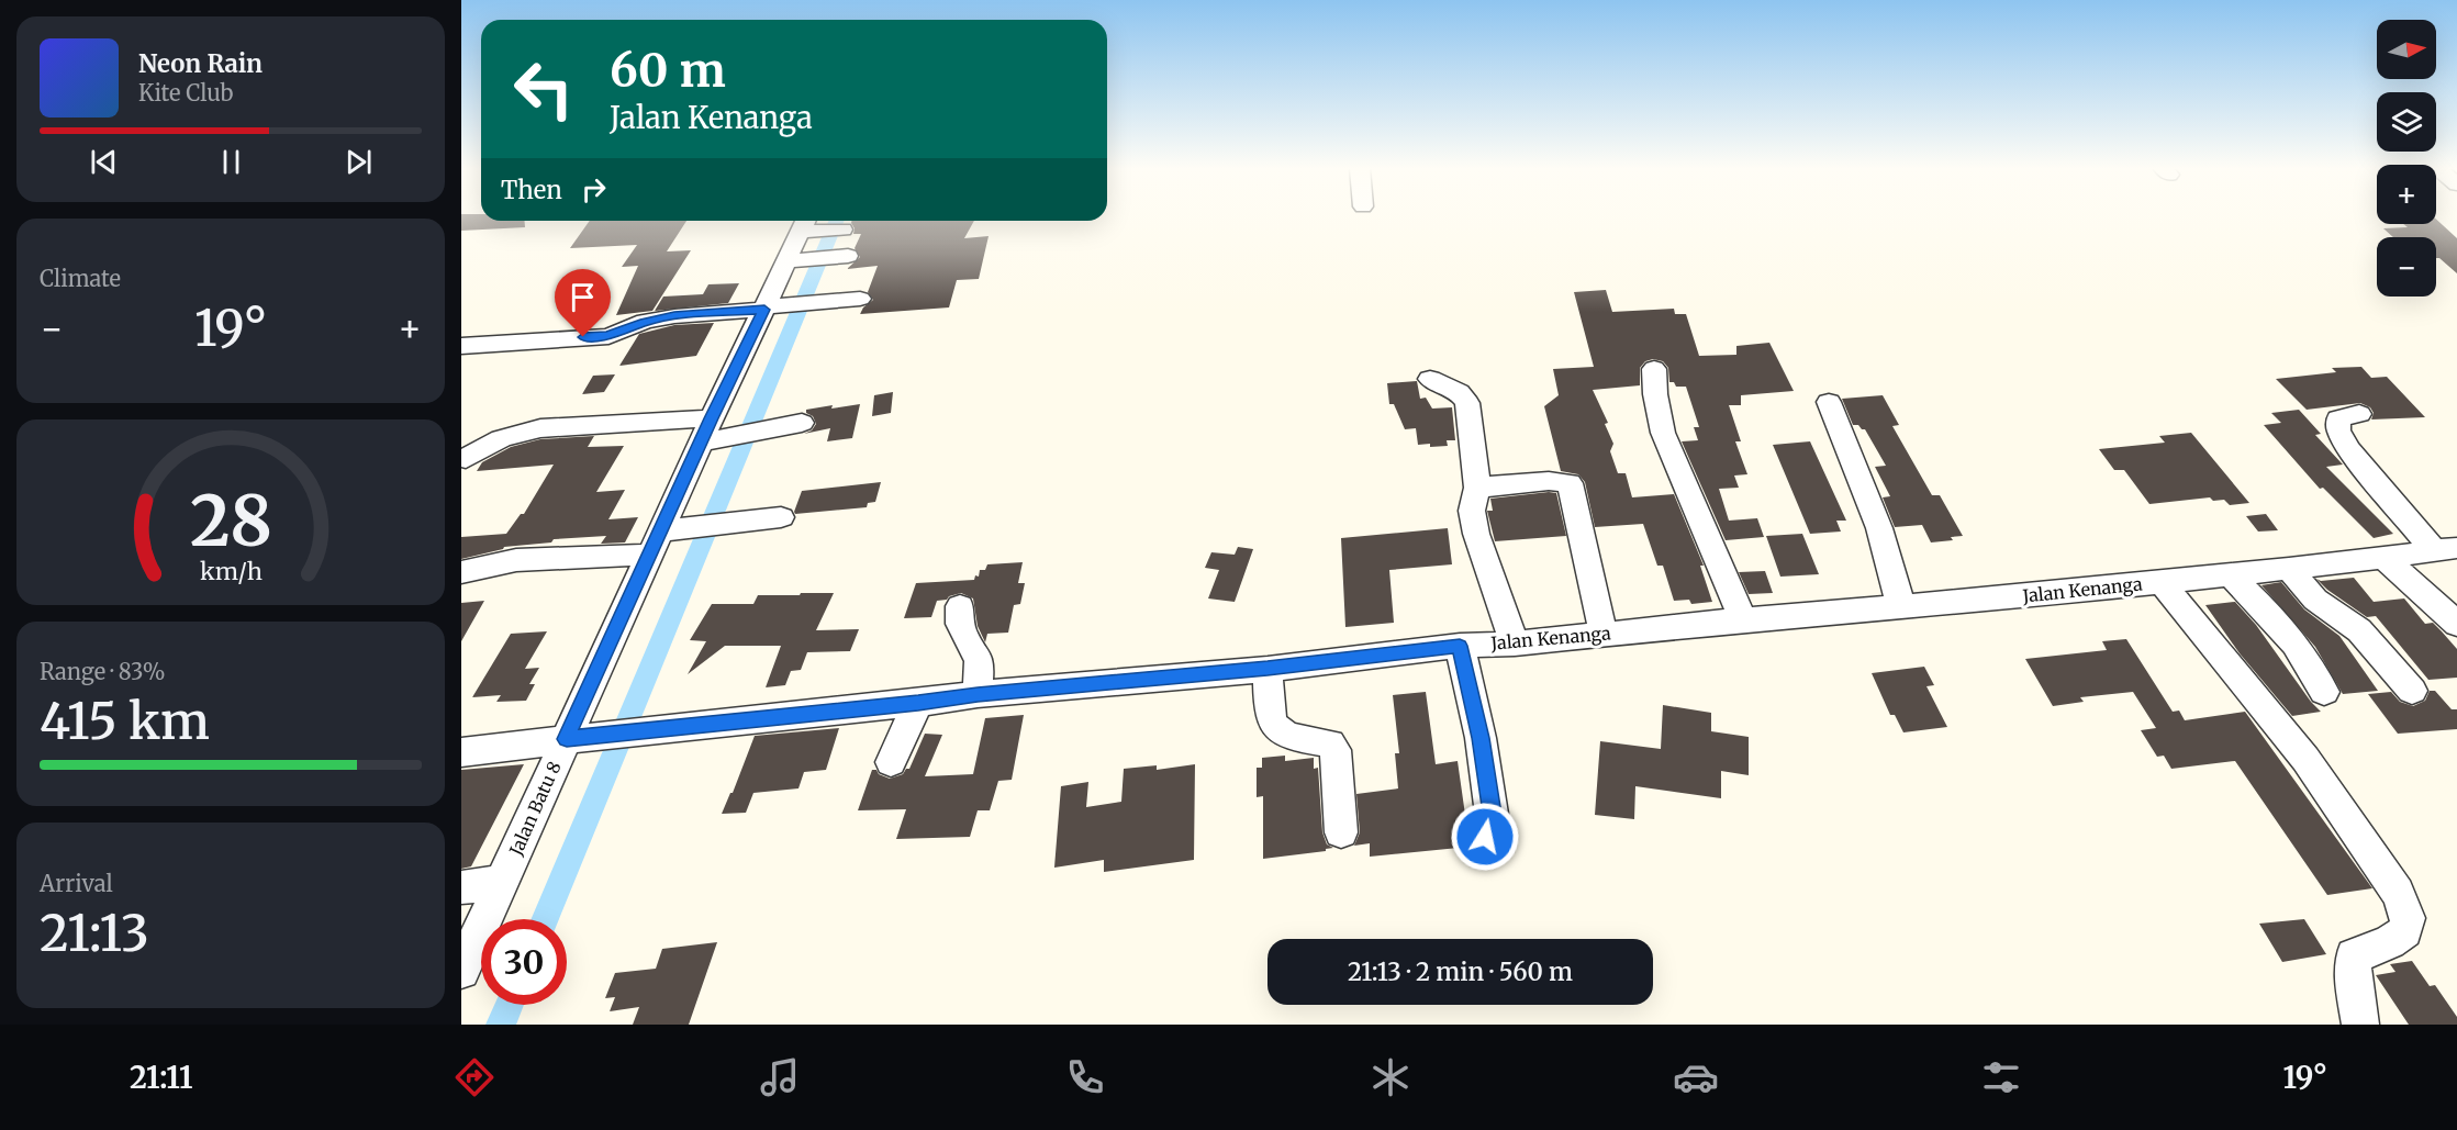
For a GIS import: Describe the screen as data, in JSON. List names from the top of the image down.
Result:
{
  "streets": {
    "street": ["Jalan Kenanga", "Jalan Batu 8"]
  },
  "crossings": [
    ["Jalan Kenanga", "Jalan Batu 8"]
  ],
  "north": "right",
  "page": {
    "map_buttons": ["+", "−"],
    "turn": ["60 m", "Jalan Kenanga"],
    "song": ["Neon Rain", "Kite Club"],
    "then": "Then",
    "tile": [
      "Climate",
      ["Range · 83%", "415 km"],
      ["Arrival", "21:13"]
    ],
    "heat": ["−", "19°", "+"],
    "limit": "30",
    "trip": "21:13 · 2 min · 560 m",
    "tabs": ["21:11", "19°"],
    "gauge": ["28", "km/h"]
  }
}
